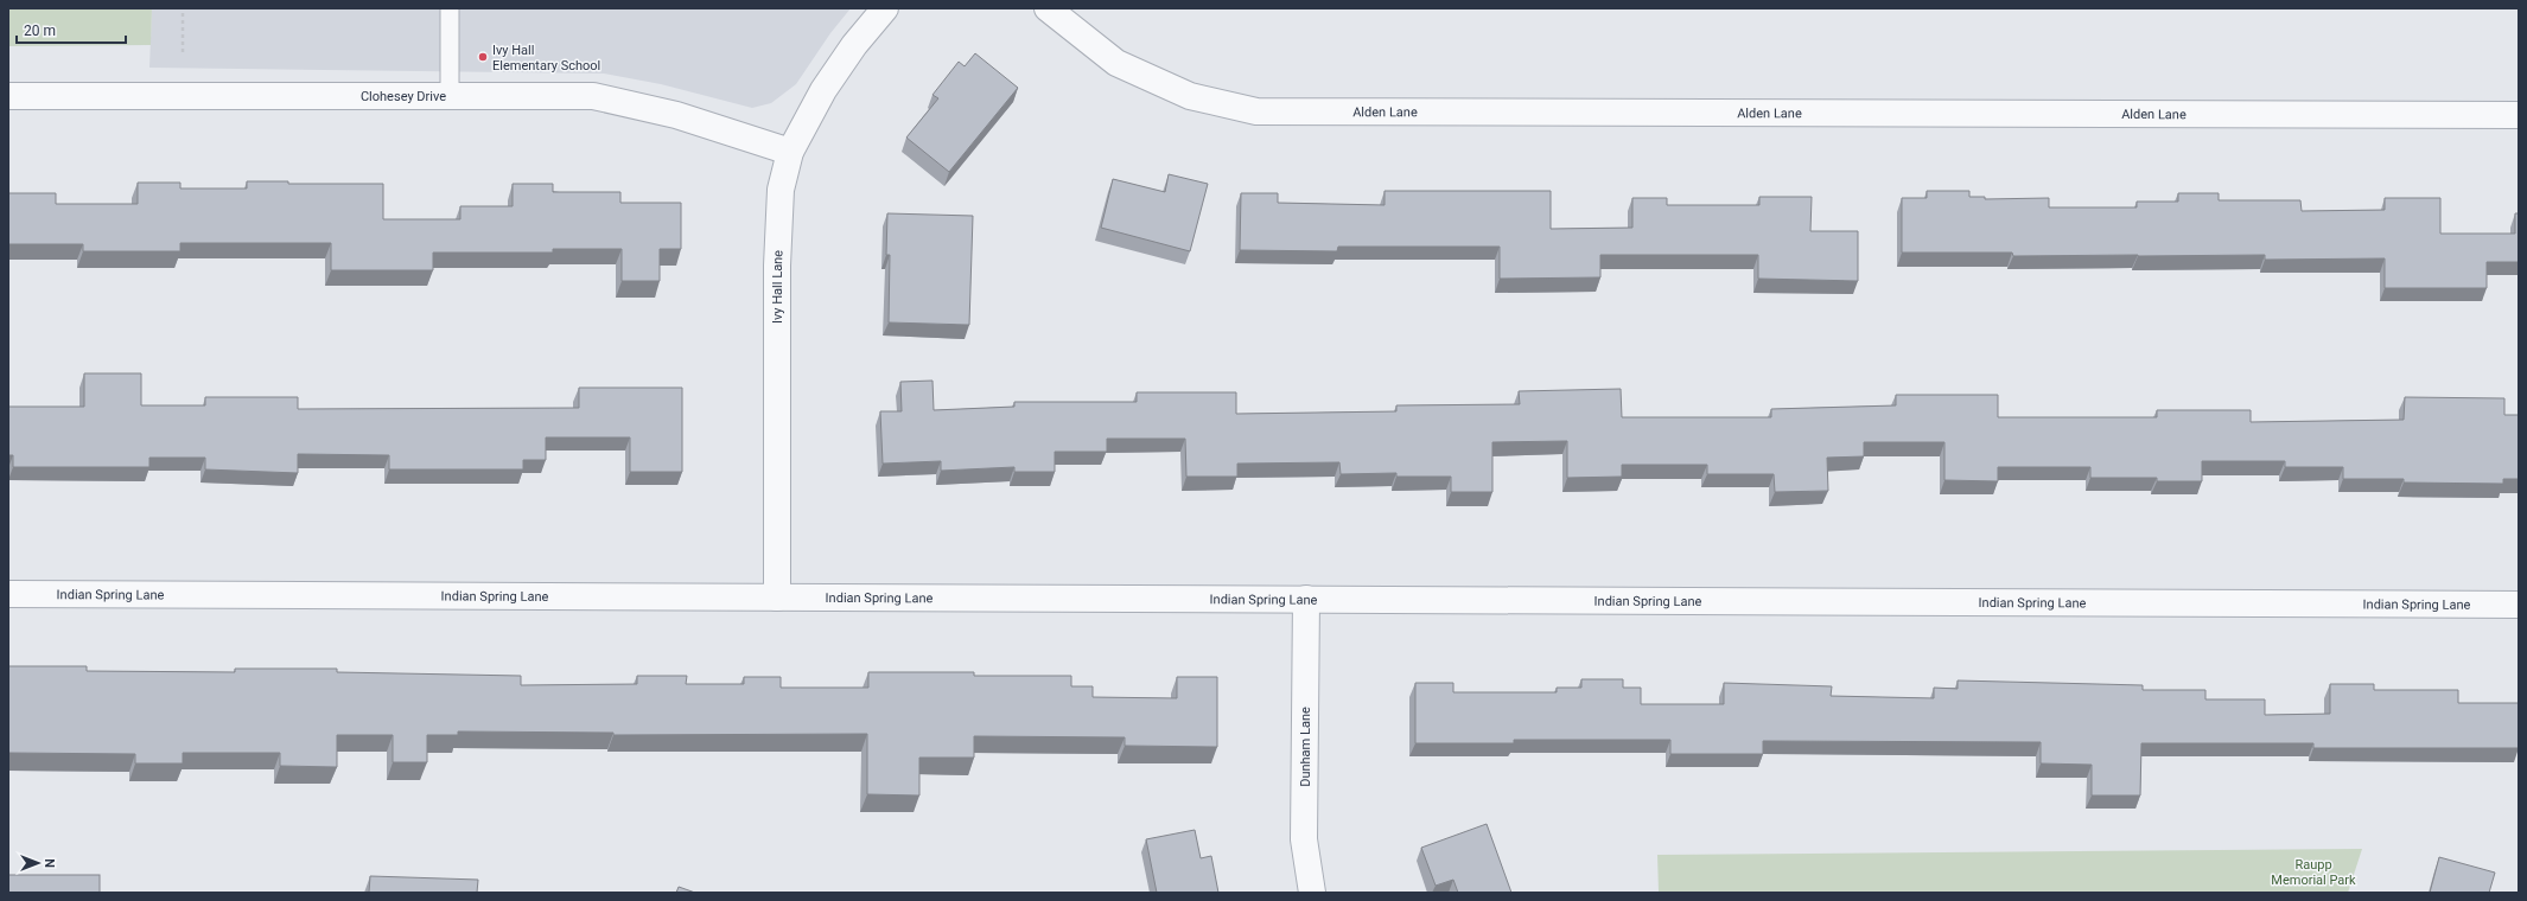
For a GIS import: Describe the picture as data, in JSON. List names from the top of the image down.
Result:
{
  "streets": {
    "street": [
      "Clohesey Drive",
      "Alden Lane",
      "Ivy Hall Lane",
      "Indian Spring Lane",
      "Dunham Lane"
    ]
  },
  "crossings": [
    ["Clohesey Drive", "Ivy Hall Lane"],
    ["Ivy Hall Lane", "Indian Spring Lane"],
    ["Indian Spring Lane", "Dunham Lane"]
  ],
  "parks": ["Raupp Memorial Park"],
  "places": ["Ivy Hall Elementary School"],
  "scale_bar": "20 m",
  "north": "right"
}
